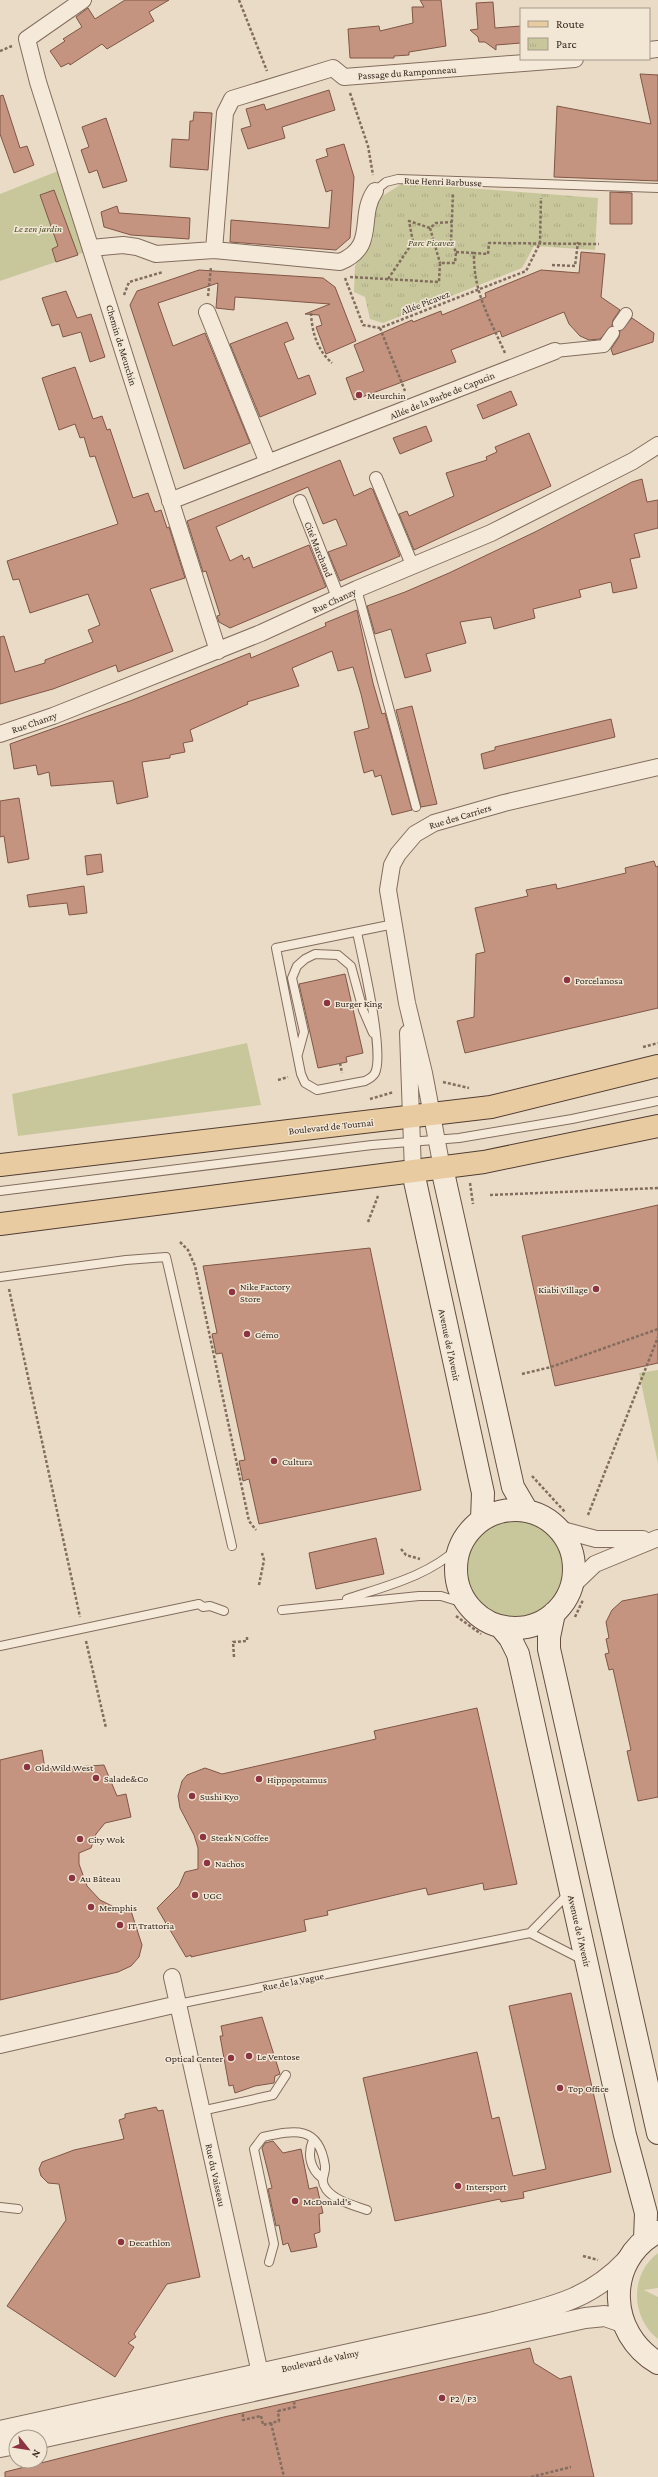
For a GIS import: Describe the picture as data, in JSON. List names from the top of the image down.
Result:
{
  "streets": {
    "main road": ["Boulevard de Tournai", "Avenue de l'Avenir"],
    "street": [
      "Passage du Ramponneau",
      "Rue Henri Barbusse",
      "Chemin de Meurchin",
      "Allée de la Barbe de Capucin",
      "Cité Marchand",
      "Rue Chanzy",
      "Rue des Carriers",
      "Rue de la Vague",
      "Rue du Vaisseau",
      "Boulevard de Valmy"
    ],
    "path": ["Allée Picavez"]
  },
  "crossings": [
    ["Chemin de Meurchin", "Allée de la Barbe de Capucin"],
    ["Chemin de Meurchin", "Rue Chanzy"],
    ["Cité Marchand", "Rue Chanzy"],
    ["Rue des Carriers", "Boulevard de Tournai"],
    ["Rue des Carriers", "Avenue de l'Avenir"],
    ["Rue de la Vague", "Rue du Vaisseau"],
    ["Rue du Vaisseau", "Boulevard de Valmy"]
  ],
  "parks": ["Le zen jardin", "Parc Picavez"],
  "places": [
    "Meurchin",
    "Porcelanosa",
    "Burger King",
    "Kiabi Village",
    "Nike Factory Store",
    "Gémo",
    "Cultura",
    "Old Wild West",
    "Salade&Co",
    "Hippopotamus",
    "Sushi Kyo",
    "Steak N Coffee",
    "City Wok",
    "Nachos",
    "Au Bâteau",
    "UGC",
    "Memphis",
    "IT Trattoria",
    "Le Ventose",
    "Optical Center",
    "Top Office",
    "Intersport",
    "McDonald's",
    "Decathlon",
    "P2 / P3"
  ],
  "legend": ["Route", "Parc"],
  "north": "bottom right"
}
